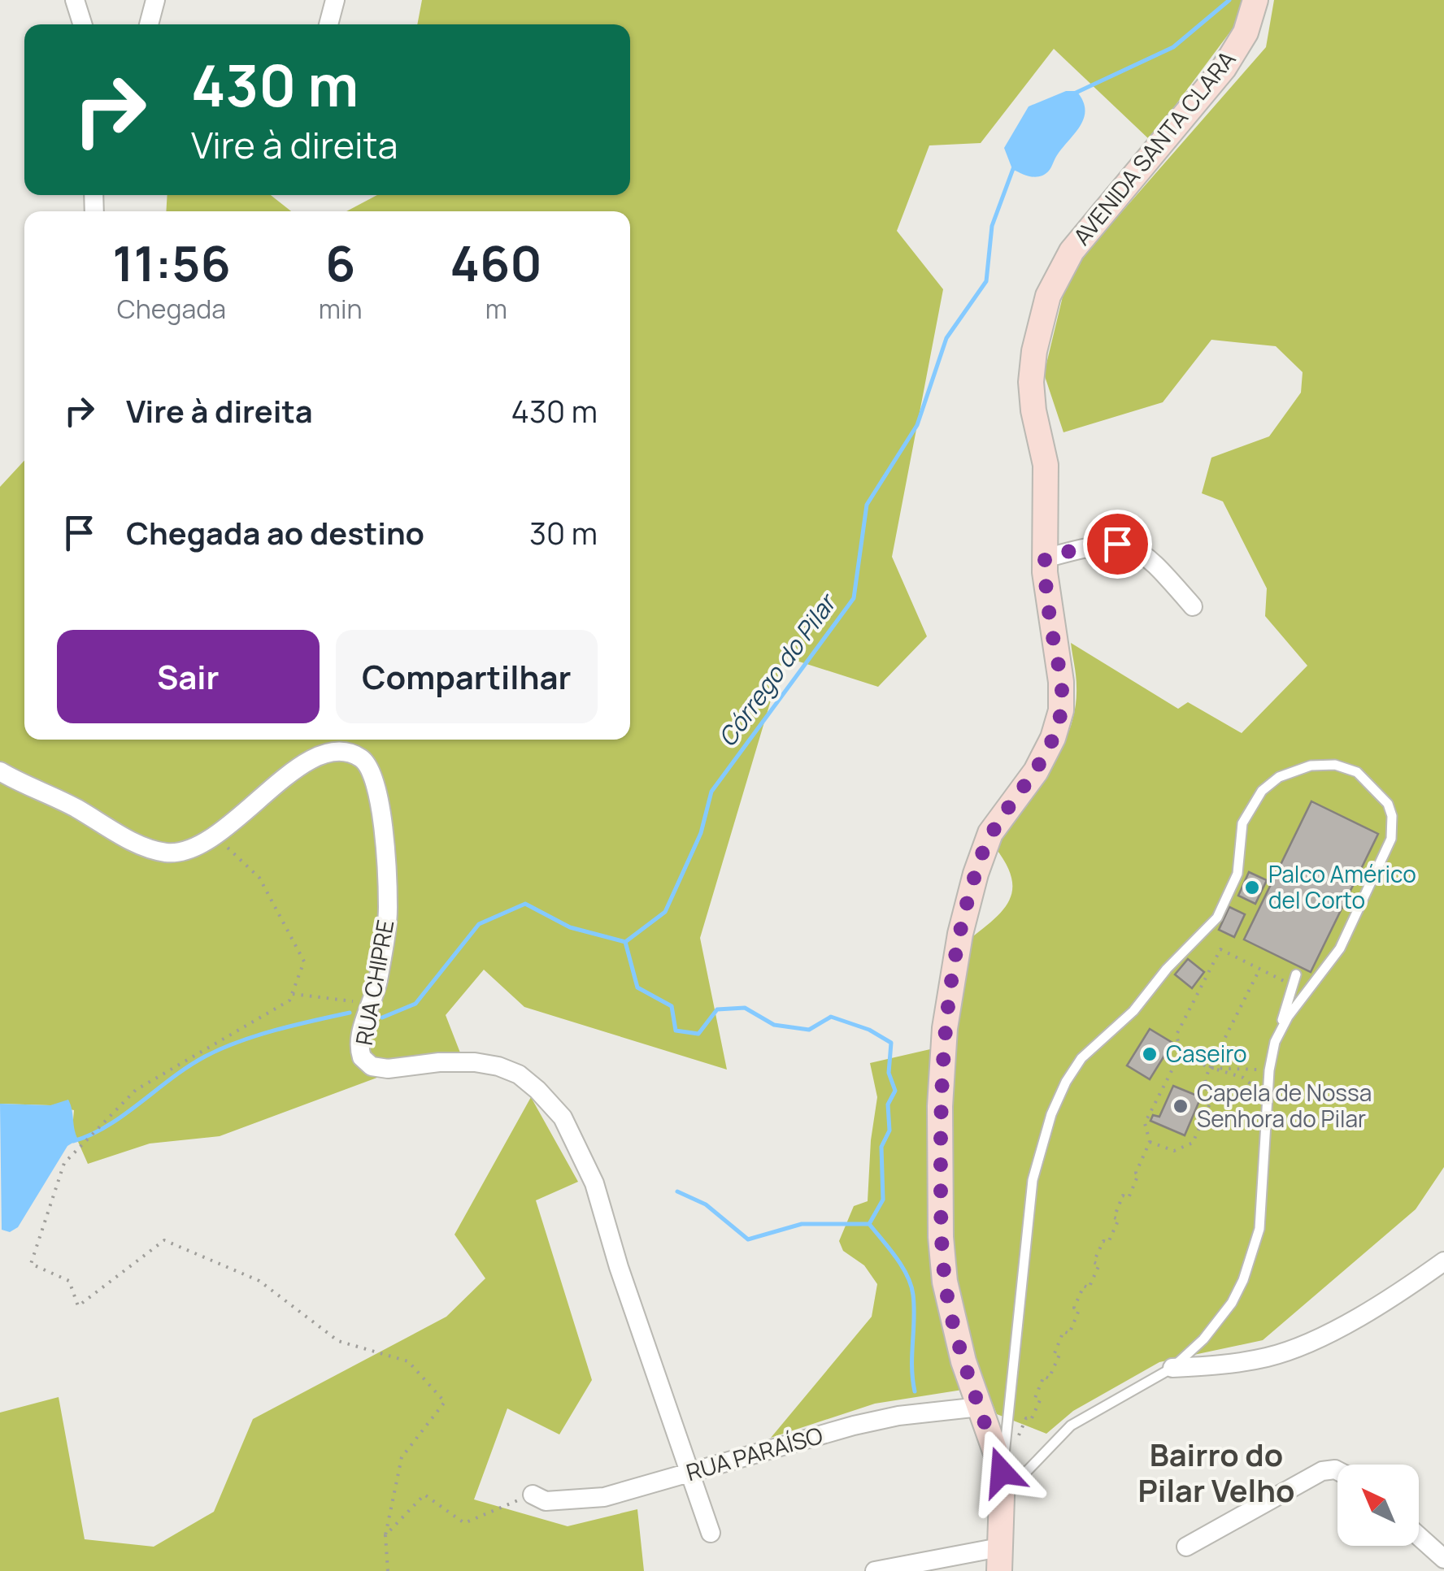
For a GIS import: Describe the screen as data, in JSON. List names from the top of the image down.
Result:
{
  "streets": {
    "street": ["AVENIDA SANTA CLARA", "RUA CHIPRE", "RUA PARAÍSO"]
  },
  "crossings": [
    ["AVENIDA SANTA CLARA", "RUA PARAÍSO"],
    ["RUA CHIPRE", "RUA PARAÍSO"]
  ],
  "districts": ["Bairro do Pilar Velho"],
  "water": ["Córrego do Pilar"],
  "places": ["Palco Américo del Corto", "Caseiro", "Capela de Nossa Senhora do Pilar"],
  "north": "top left",
  "page": {
    "turn": ["430 m", "Vire à direita"],
    "eta": [
      "11:56",
      "Chegada",
      "6",
      "min",
      "460",
      "m"
    ],
    "list": [
      {
        "name": "Vire à direita",
        "value": "430 m"
      },
      {
        "name": "Chegada ao destino",
        "value": "30 m"
      }
    ],
    "buttons": ["Sair", "Compartilhar"]
  }
}
